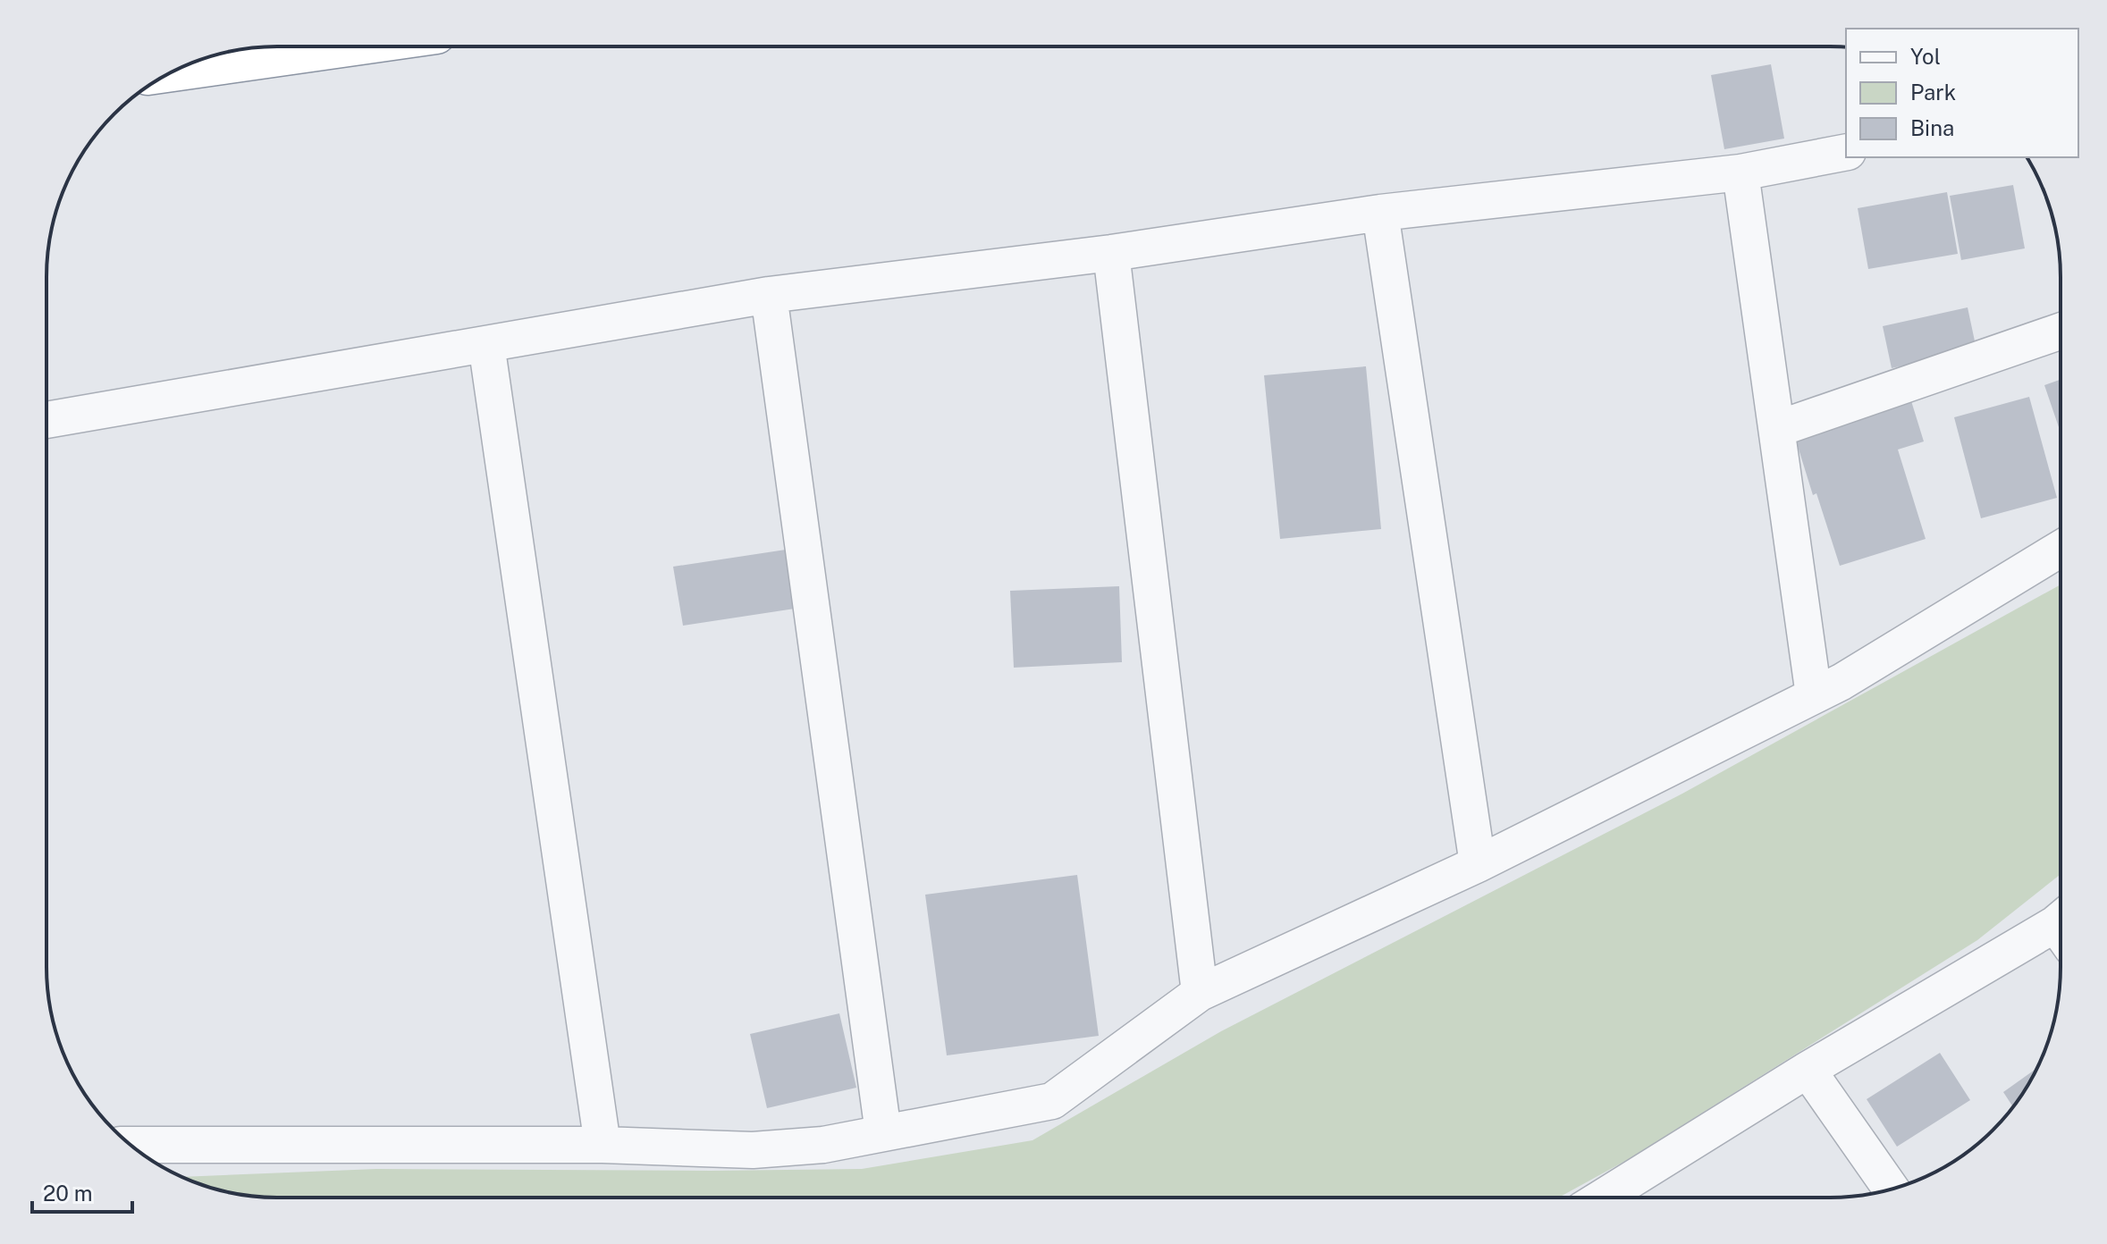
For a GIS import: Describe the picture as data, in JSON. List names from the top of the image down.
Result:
{
  "legend": ["Yol", "Park", "Bina"],
  "scale_bar": "20 m"
}
